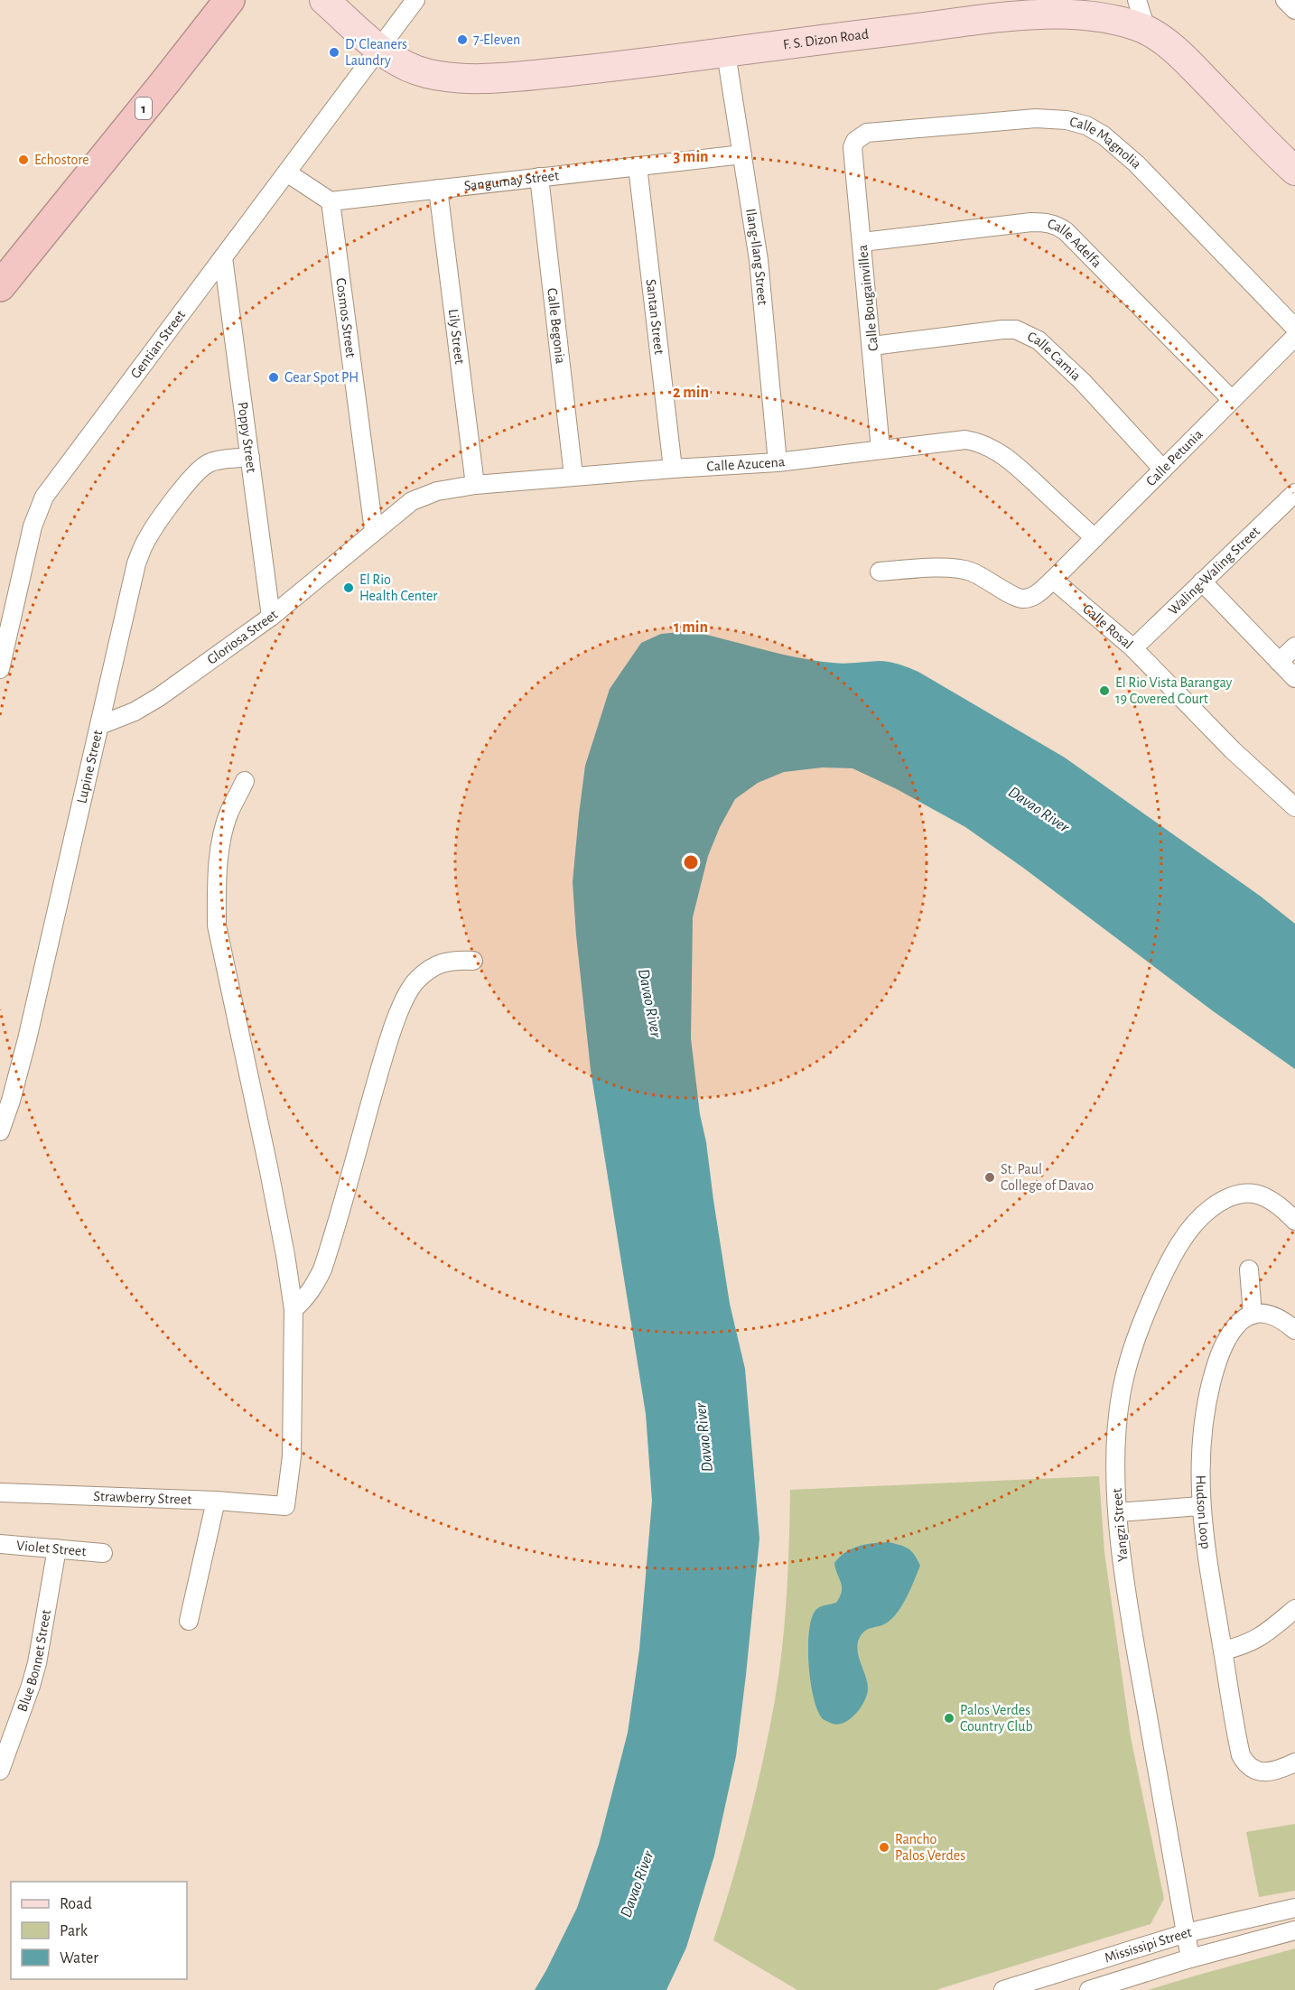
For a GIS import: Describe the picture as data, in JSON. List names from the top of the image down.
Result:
{
  "streets": {
    "highway": ["1"],
    "main road": ["F. S. Dizon Road"],
    "street": [
      "Calle Magnolia",
      "Sangumay Street",
      "Calle Adelfa",
      "Ilang-Ilang Street",
      "Calle Bougainvillea",
      "Santan Street",
      "Cosmos Street",
      "Calle Begonia",
      "Lily Street",
      "Gentian Street",
      "Calle Camia",
      "Poppy Street",
      "Calle Petunia",
      "Calle Azucena",
      "Waling-Waling Street",
      "Calle Rosal",
      "Gloriosa Street",
      "Lupine Street",
      "Strawberry Street",
      "Hudson Loop",
      "Yangzi Street",
      "Violet Street",
      "Blue Bonnet Street",
      "Mississipi Street"
    ]
  },
  "crossings": [
    ["F. S. Dizon Road", "Ilang-Ilang Street"],
    ["F. S. Dizon Road", "Gentian Street"],
    ["Calle Magnolia", "Calle Bougainvillea"],
    ["Sangumay Street", "Ilang-Ilang Street"],
    ["Sangumay Street", "Santan Street"],
    ["Sangumay Street", "Cosmos Street"],
    ["Sangumay Street", "Calle Begonia"],
    ["Sangumay Street", "Lily Street"],
    ["Calle Adelfa", "Calle Bougainvillea"],
    ["Calle Adelfa", "Calle Petunia"],
    ["Ilang-Ilang Street", "Calle Azucena"],
    ["Calle Bougainvillea", "Calle Camia"],
    ["Calle Bougainvillea", "Calle Azucena"],
    ["Santan Street", "Calle Azucena"],
    ["Cosmos Street", "Calle Azucena"],
    ["Cosmos Street", "Gloriosa Street"],
    ["Calle Begonia", "Calle Azucena"],
    ["Lily Street", "Calle Azucena"],
    ["Gentian Street", "Poppy Street"],
    ["Calle Camia", "Calle Petunia"],
    ["Poppy Street", "Gloriosa Street"],
    ["Poppy Street", "Lupine Street"],
    ["Calle Petunia", "Calle Azucena"],
    ["Calle Petunia", "Calle Rosal"],
    ["Calle Azucena", "Gloriosa Street"],
    ["Waling-Waling Street", "Calle Rosal"],
    ["Gloriosa Street", "Lupine Street"],
    ["Yangzi Street", "Mississipi Street"],
    ["Violet Street", "Blue Bonnet Street"]
  ],
  "water": ["Davao River"],
  "places": [
    "7-Eleven",
    "D' Cleaners Laundry",
    "Echostore",
    "Gear Spot PH",
    "El Rio Health Center",
    "El Rio Vista Barangay 19 Covered Court",
    "St. Paul College of Davao",
    "Palos Verdes Country Club",
    "Rancho Palos Verdes"
  ],
  "legend": ["Road", "Park", "Water"],
  "rings": ["3 min", "2 min", "1 min"]
}
